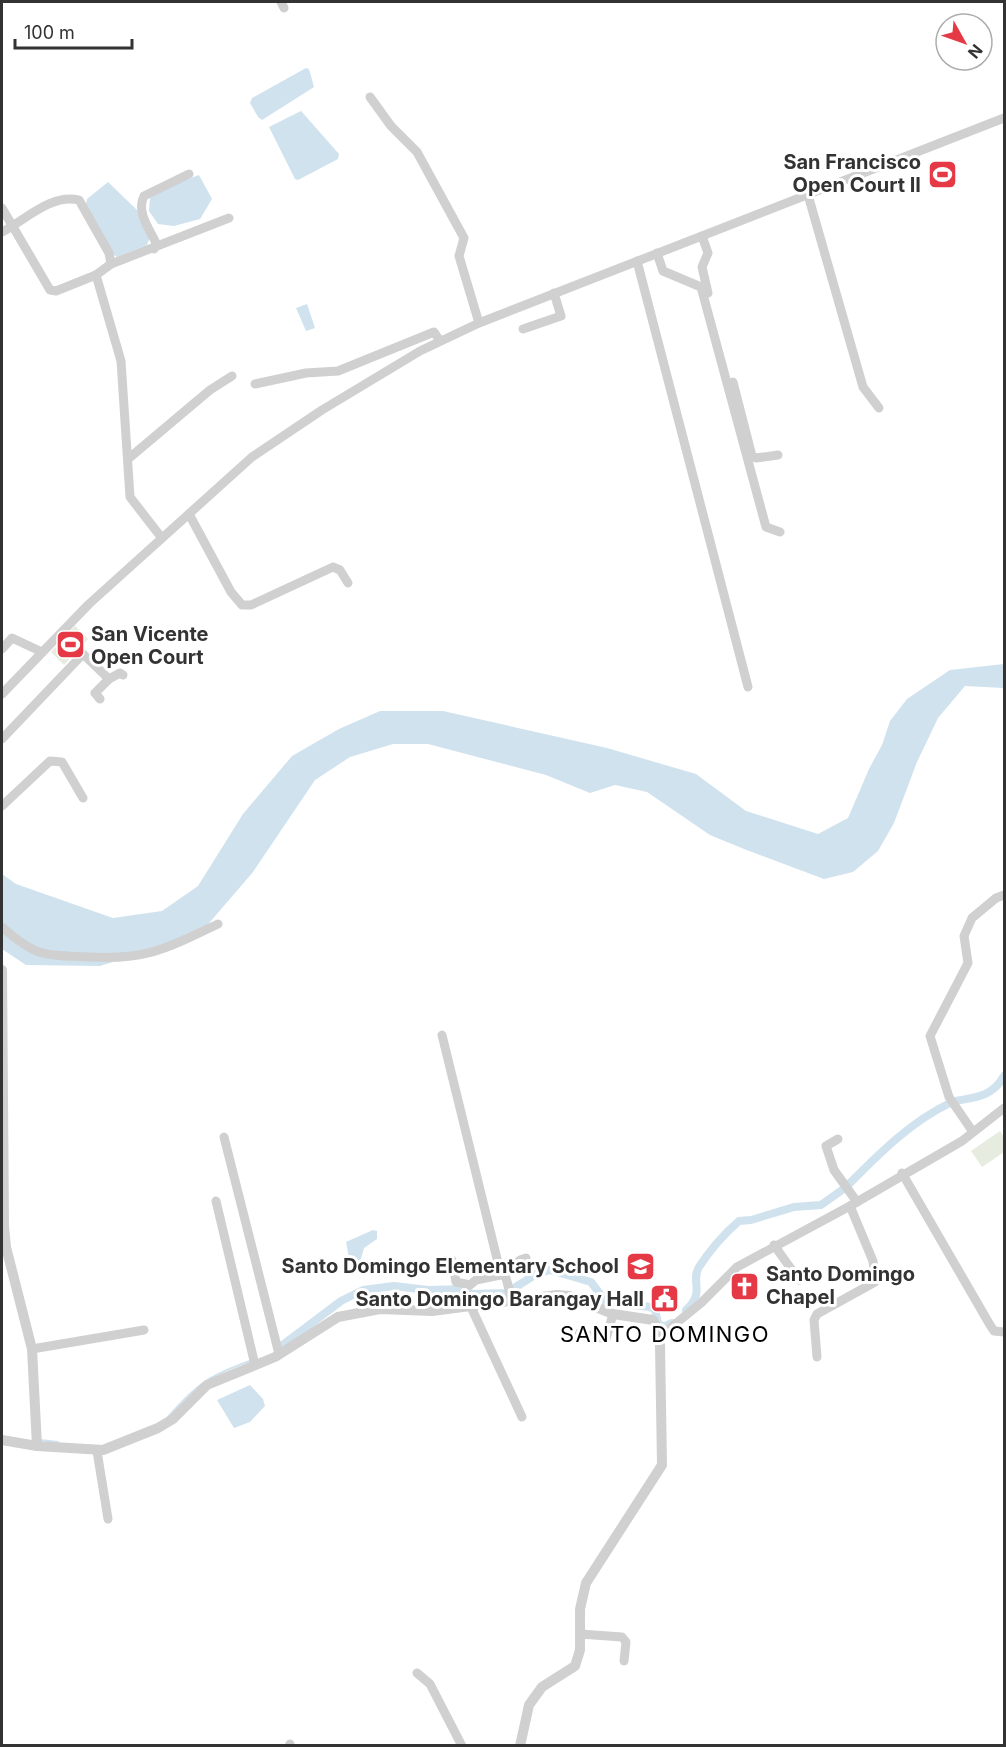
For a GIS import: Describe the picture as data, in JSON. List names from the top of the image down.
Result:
{
  "districts": ["SANTO DOMINGO"],
  "places": {
    "sports": ["San Francisco Open Court II", "San Vicente Open Court"],
    "school or university": ["Santo Domingo Elementary School"],
    "church": ["Santo Domingo Chapel"],
    "public building": ["Santo Domingo Barangay Hall"]
  },
  "scale_bar": "100 m",
  "north": "bottom right"
}
